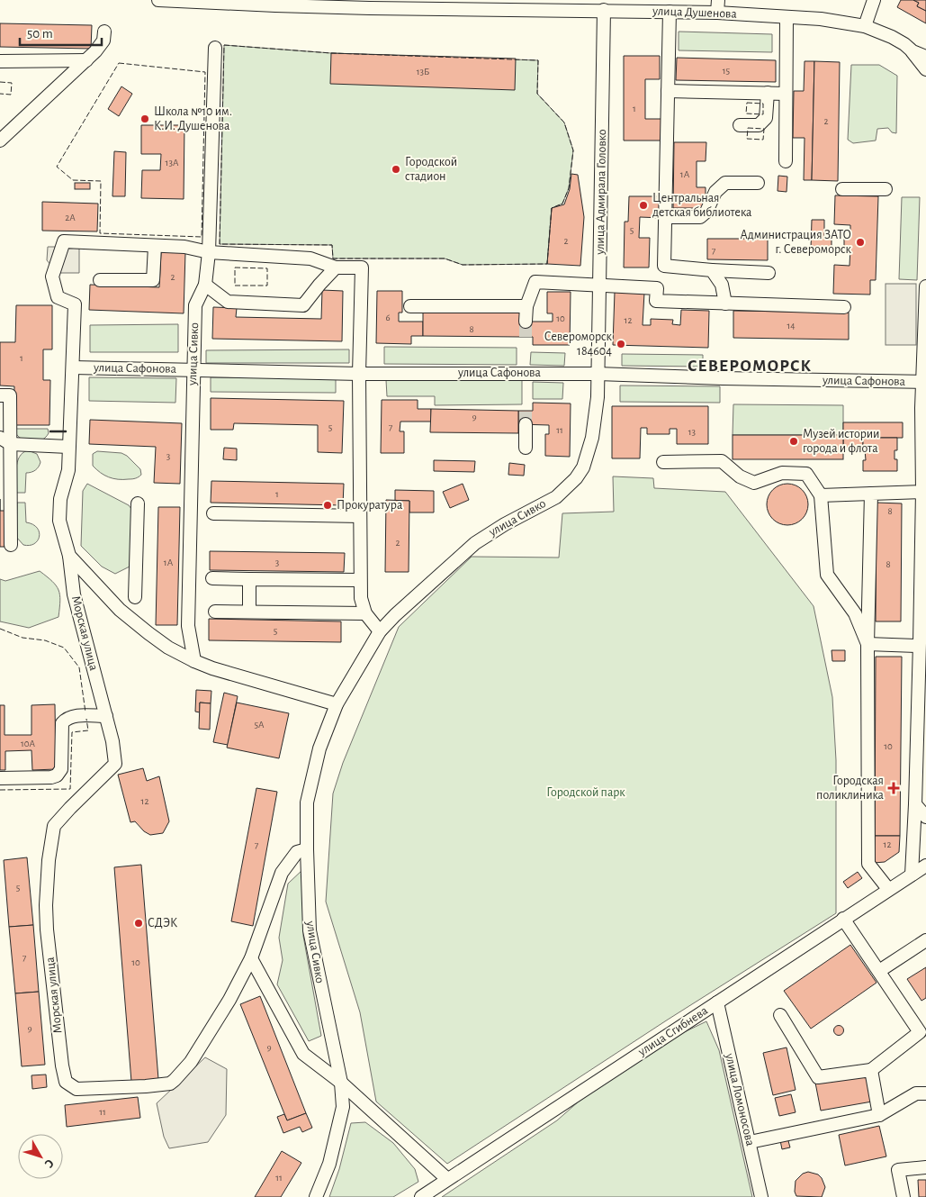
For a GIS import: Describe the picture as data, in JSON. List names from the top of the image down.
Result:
{
  "streets": {
    "street": [
      "улица Душенова",
      "улица Адмирала Головко",
      "улица Сивко",
      "улица Сафонова",
      "Морская улица",
      "улица Сгибнева",
      "улица Ломоносова"
    ]
  },
  "crossings": [
    ["улица Душенова", "улица Адмирала Головко"],
    ["улица Адмирала Головко", "улица Сивко"],
    ["улица Адмирала Головко", "улица Сафонова"],
    ["улица Сивко", "улица Сафонова"],
    ["улица Сивко", "Морская улица"],
    ["улица Сгибнева", "улица Ломоносова"]
  ],
  "districts": ["СЕВЕРОМОРСК"],
  "parks": ["Городской парк"],
  "places": {
    "other": [
      "Школа №10 им. К.И. Душенова",
      "Городской стадион",
      "Центральная детская библиотека",
      "Администрация ЗАТО г. Североморск",
      "Североморск 184604",
      "Музей истории города и флота",
      "Прокуратура",
      "СДЭК"
    ],
    "health": ["Городская поликлиника"]
  },
  "house_numbers": [
    "15",
    "13Б",
    "1",
    "2",
    "13А",
    "1А",
    "2А",
    "5",
    "2",
    "7",
    "2",
    "6",
    "10",
    "12",
    "14",
    "8",
    "1",
    "9",
    "5",
    "7",
    "11",
    "13",
    "3",
    "1",
    "8",
    "2",
    "1А",
    "3",
    "8",
    "5",
    "5А",
    "10А",
    "10",
    "12",
    "12",
    "7",
    "5",
    "7",
    "10",
    "9",
    "9",
    "11",
    "11"
  ],
  "scale_bar": "50 m",
  "north": "bottom right"
}
